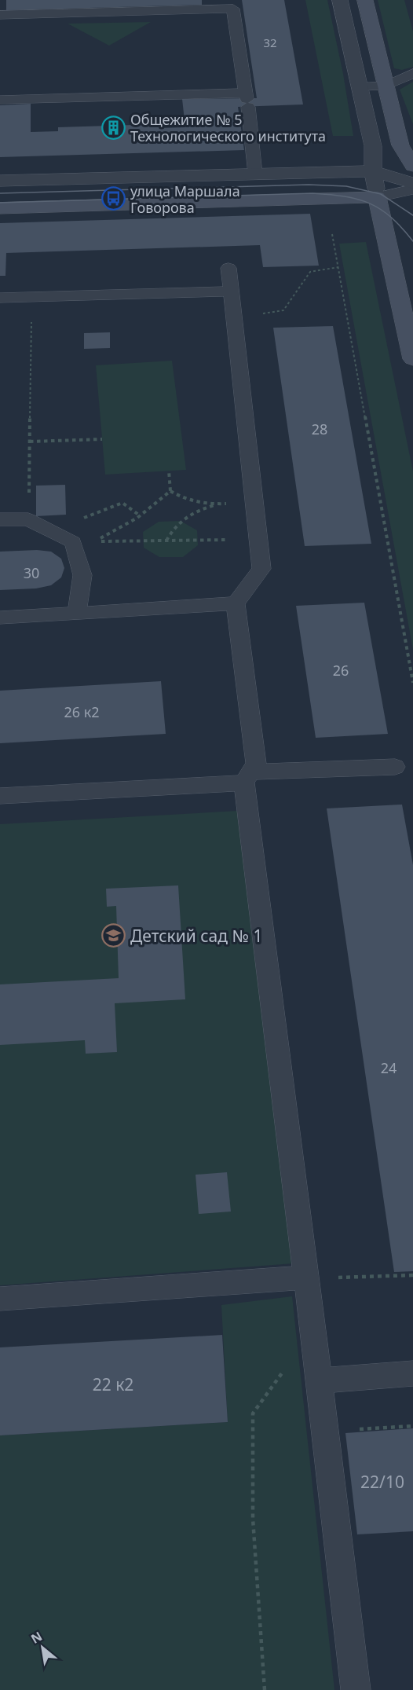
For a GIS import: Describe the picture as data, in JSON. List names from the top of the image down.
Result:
{
  "places": {
    "building": ["Общежитие № 5 Технологического института"],
    "bus stop": ["улица Маршала Говорова"],
    "school or university": ["Детский сад № 1"]
  },
  "house_numbers": [
    "32",
    "28",
    "30",
    "26",
    "26 к2",
    "24",
    "22 к2",
    "22/10"
  ],
  "north": "top left"
}
